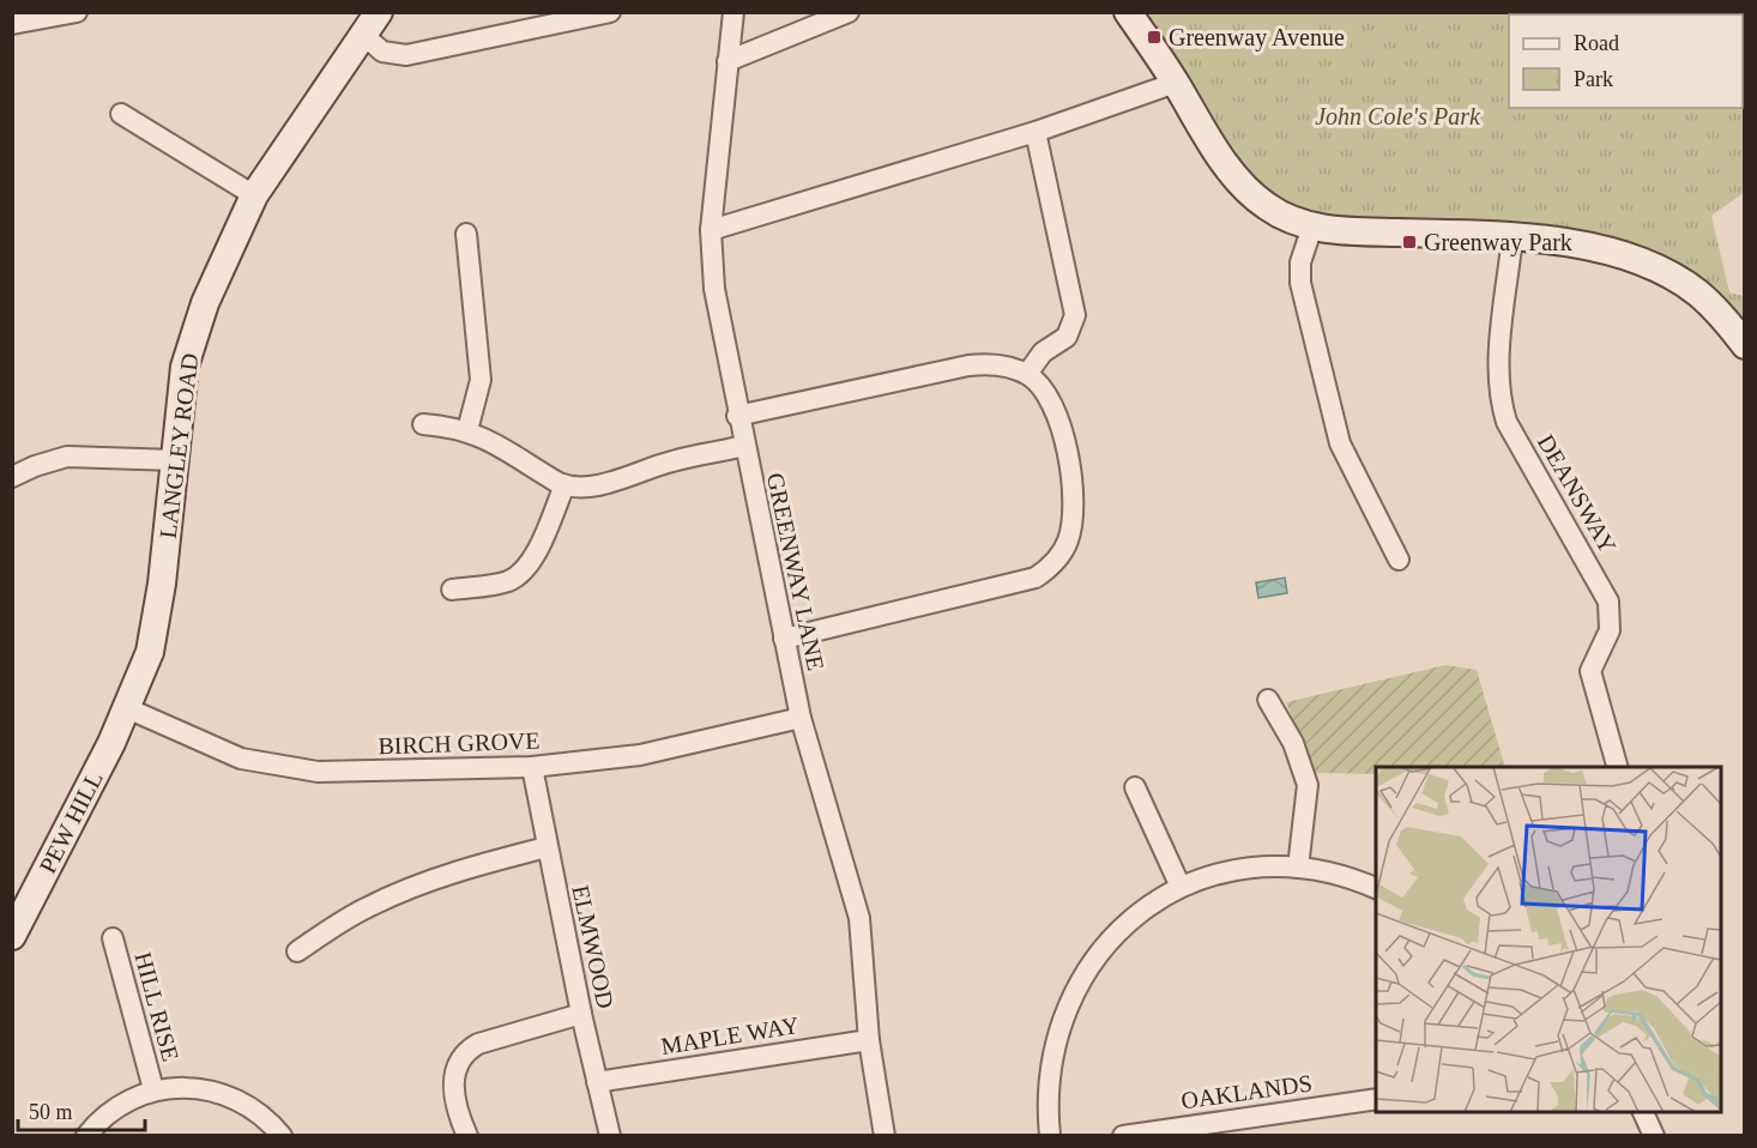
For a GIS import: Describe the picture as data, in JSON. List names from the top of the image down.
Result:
{
  "streets": {
    "main road": ["LANGLEY ROAD", "PEW HILL"],
    "street": [
      "DEANSWAY",
      "GREENWAY LANE",
      "BIRCH GROVE",
      "ELMWOOD",
      "HILL RISE",
      "MAPLE WAY",
      "OAKLANDS"
    ]
  },
  "crossings": [
    ["LANGLEY ROAD", "BIRCH GROVE"],
    ["LANGLEY ROAD", "PEW HILL"],
    ["GREENWAY LANE", "BIRCH GROVE"],
    ["GREENWAY LANE", "MAPLE WAY"],
    ["BIRCH GROVE", "PEW HILL"],
    ["BIRCH GROVE", "ELMWOOD"],
    ["ELMWOOD", "MAPLE WAY"]
  ],
  "parks": ["John Cole's Park"],
  "places": {
    "transit": ["Greenway Avenue", "Greenway Park"]
  },
  "legend": ["Road", "Park"],
  "scale_bar": "50 m"
}
